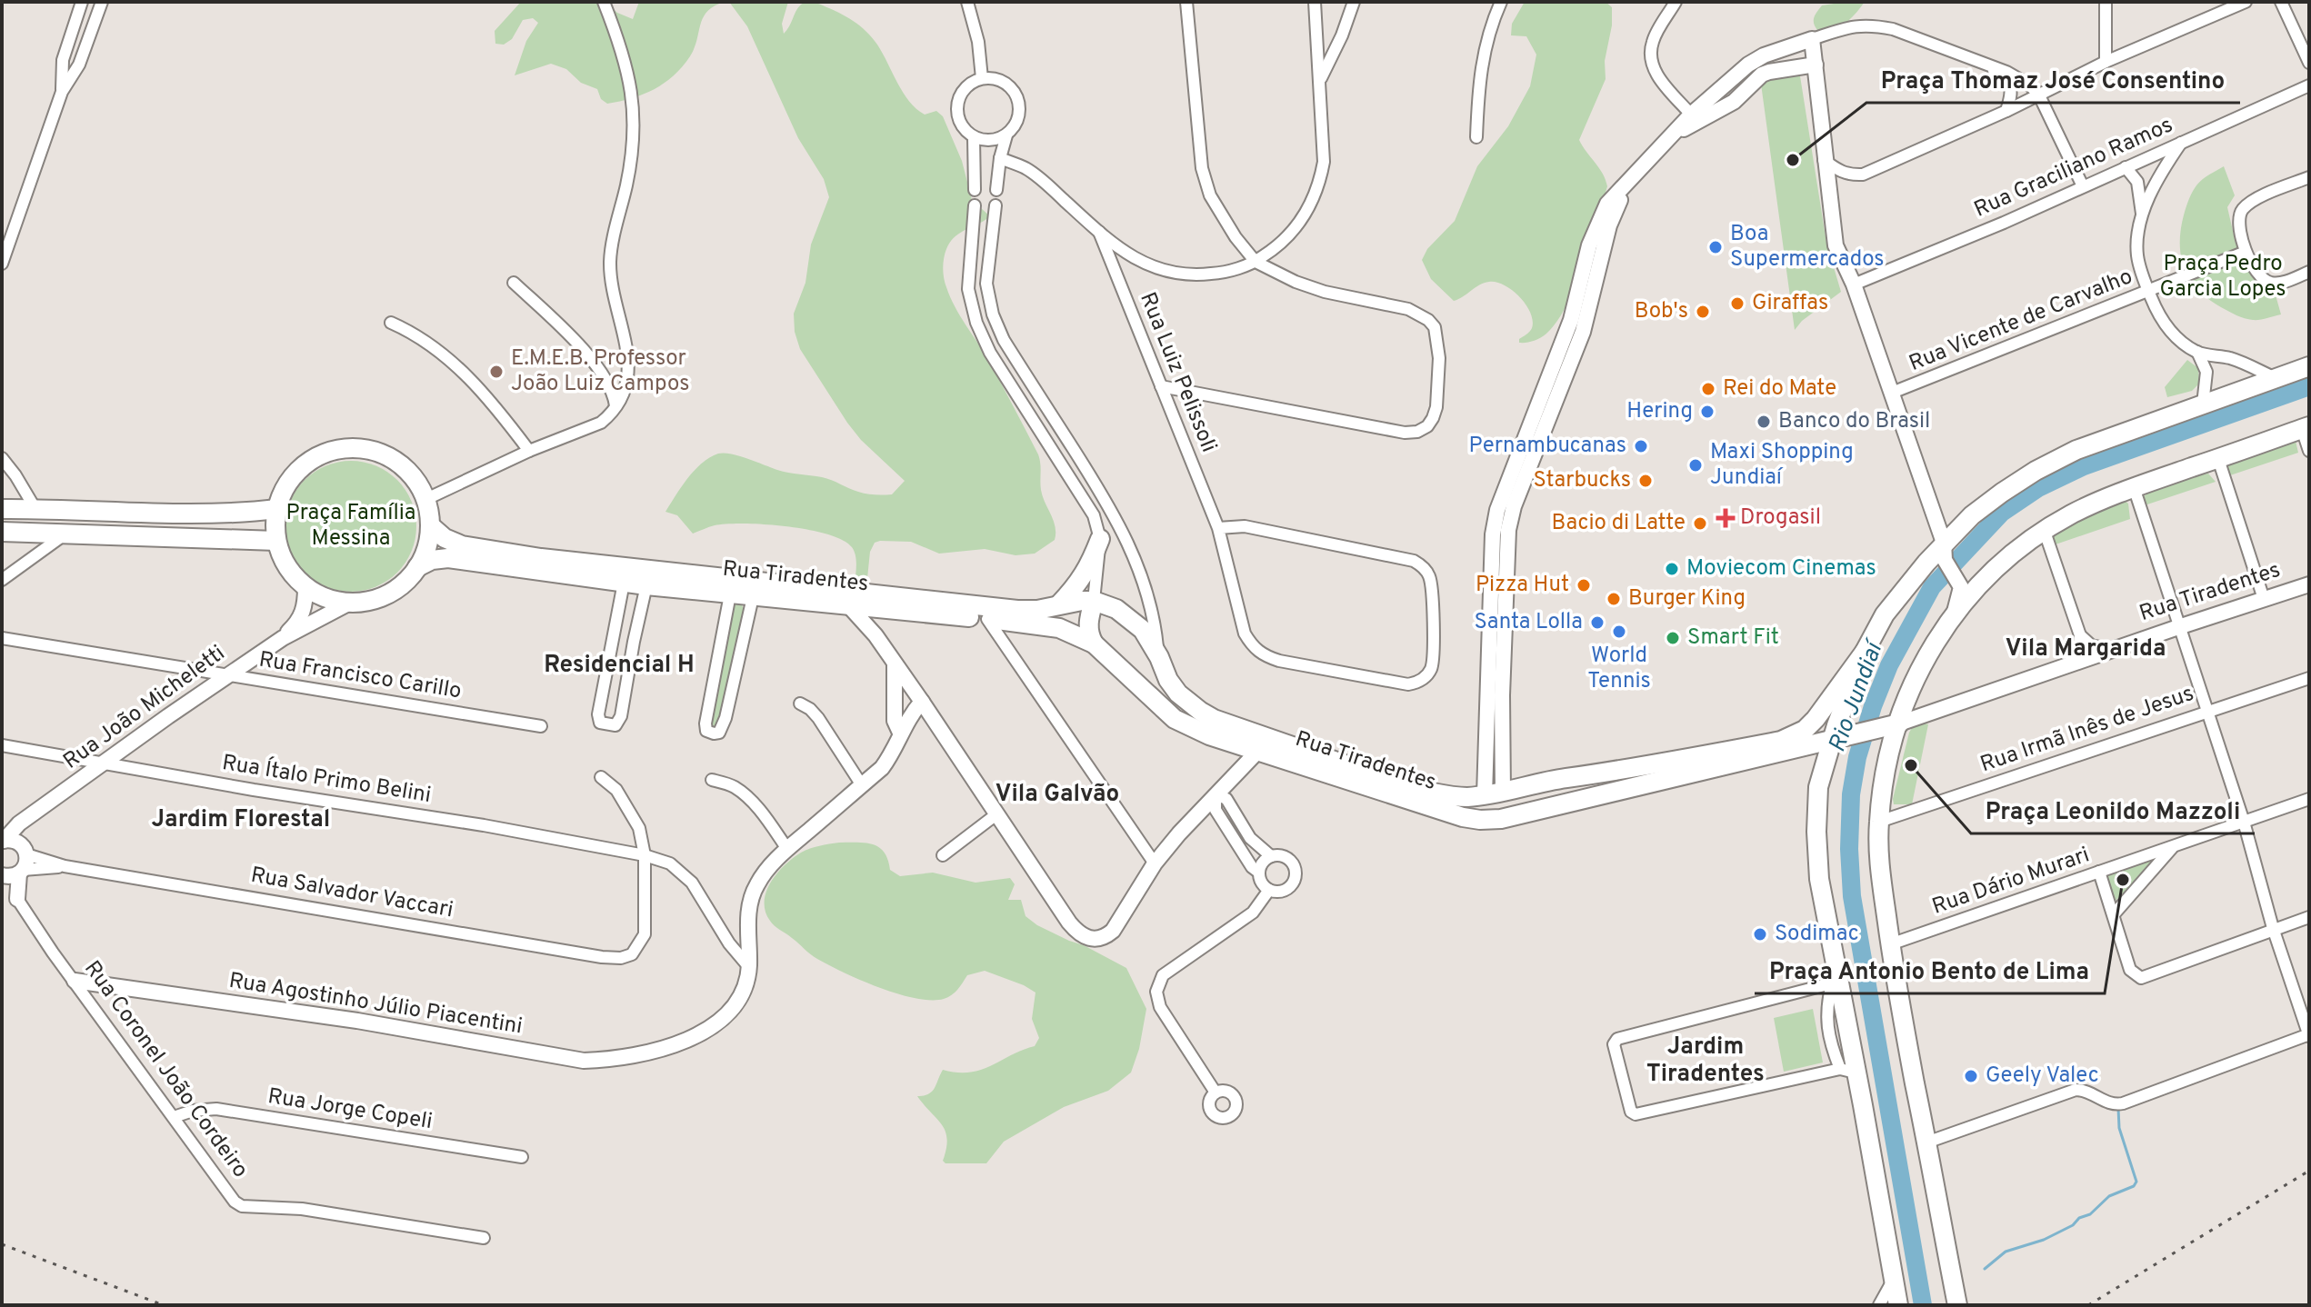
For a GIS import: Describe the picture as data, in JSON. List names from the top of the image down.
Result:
{
  "streets": {
    "main road": ["Rua Tiradentes"],
    "street": [
      "Rua Graciliano Ramos",
      "Rua Vicente de Carvalho",
      "Rua Luiz Pelissoli",
      "Rua Francisco Carillo",
      "Rua João Micheletti",
      "Rua Irmã Inês de Jesus",
      "Rua Ítalo Primo Belini",
      "Rua Dário Murari",
      "Rua Salvador Vaccari",
      "Rua Agostinho Júlio Piacentini",
      "Rua Coronel João Cordeiro",
      "Rua Jorge Copeli"
    ]
  },
  "crossings": [
    ["Rua Tiradentes", "Rua João Micheletti"],
    ["Rua Francisco Carillo", "Rua João Micheletti"],
    ["Rua João Micheletti", "Rua Ítalo Primo Belini"],
    ["Rua Ítalo Primo Belini", "Rua Salvador Vaccari"],
    ["Rua Ítalo Primo Belini", "Rua Agostinho Júlio Piacentini"],
    ["Rua Agostinho Júlio Piacentini", "Rua Coronel João Cordeiro"],
    ["Rua Coronel João Cordeiro", "Rua Jorge Copeli"]
  ],
  "districts": [
    "Vila Margarida",
    "Residencial H",
    "Vila Galvão",
    "Jardim Florestal",
    "Jardim Tiradentes"
  ],
  "water": ["Rio Jundiaí"],
  "parks": ["Praça Pedro Garcia Lopes", "Praça Família Messina"],
  "places": {
    "other": [
      "Praça Thomaz José Consentino",
      "Boa Supermercados",
      "Giraffas",
      "Bob's",
      "E.M.E.B. Professor João Luiz Campos",
      "Rei do Mate",
      "Hering",
      "Banco do Brasil",
      "Pernambucanas",
      "Maxi Shopping Jundiaí",
      "Starbucks",
      "Bacio di Latte",
      "Moviecom Cinemas",
      "Pizza Hut",
      "Burger King",
      "Santa Lolla",
      "World Tennis",
      "Smart Fit",
      "Praça Leonildo Mazzoli",
      "Praça Antonio Bento de Lima",
      "Sodimac",
      "Geely Valec"
    ],
    "health": ["Drogasil"]
  }
}
